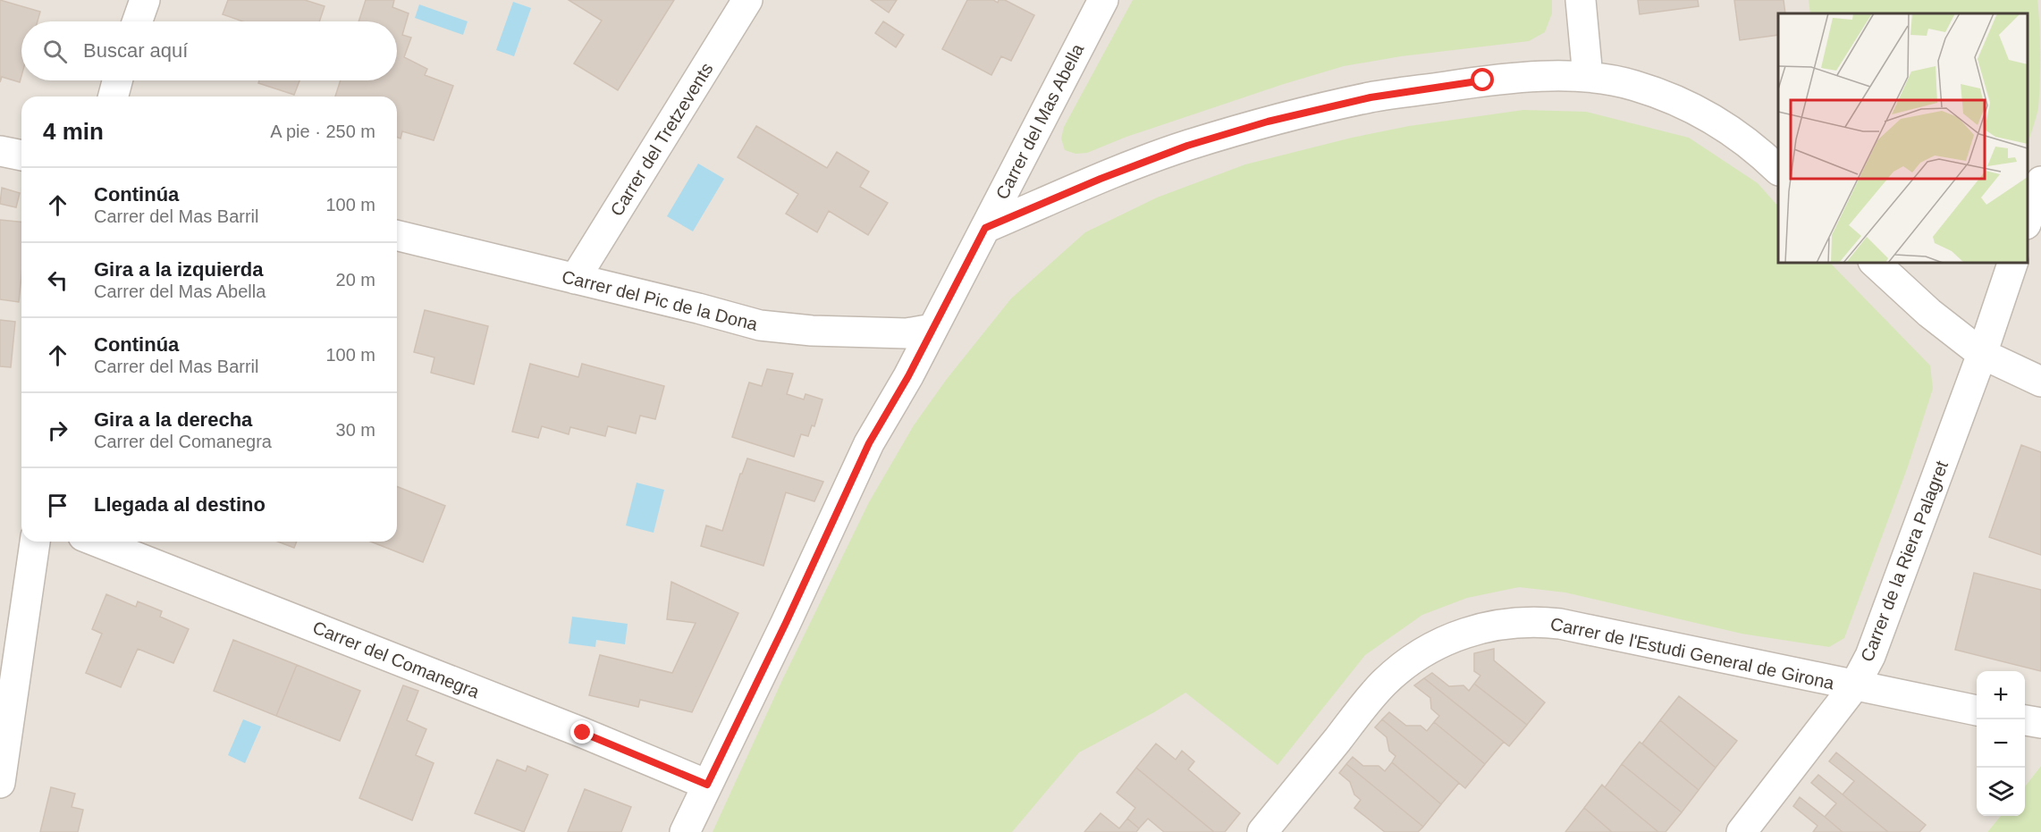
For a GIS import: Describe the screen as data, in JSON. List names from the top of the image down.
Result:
{
  "streets": {
    "street": [
      "Carrer del Mas Abella",
      "Carrer del Tretzevents",
      "Carrer del Pic de la Dona",
      "Carrer de la Riera Palagret",
      "Carrer de l'Estudi General de Girona",
      "Carrer del Comanegra"
    ]
  },
  "crossings": [
    ["Carrer del Mas Abella", "Carrer del Pic de la Dona"],
    ["Carrer del Mas Abella", "Carrer del Comanegra"],
    ["Carrer del Tretzevents", "Carrer del Pic de la Dona"],
    ["Carrer de la Riera Palagret", "Carrer de l'Estudi General de Girona"]
  ],
  "page": {
    "search": "Buscar aquí",
    "heading": ["4 min", "A pie · 250 m"],
    "list": [
      ["Continúa", "Carrer del Mas Barril", "100 m"],
      ["Gira a la izquierda", "Carrer del Mas Abella", "20 m"],
      ["Continúa", "Carrer del Mas Barril", "100 m"],
      ["Gira a la derecha", "Carrer del Comanegra", "30 m"],
      "Llegada al destino"
    ],
    "map_buttons": ["+", "−"]
  }
}
